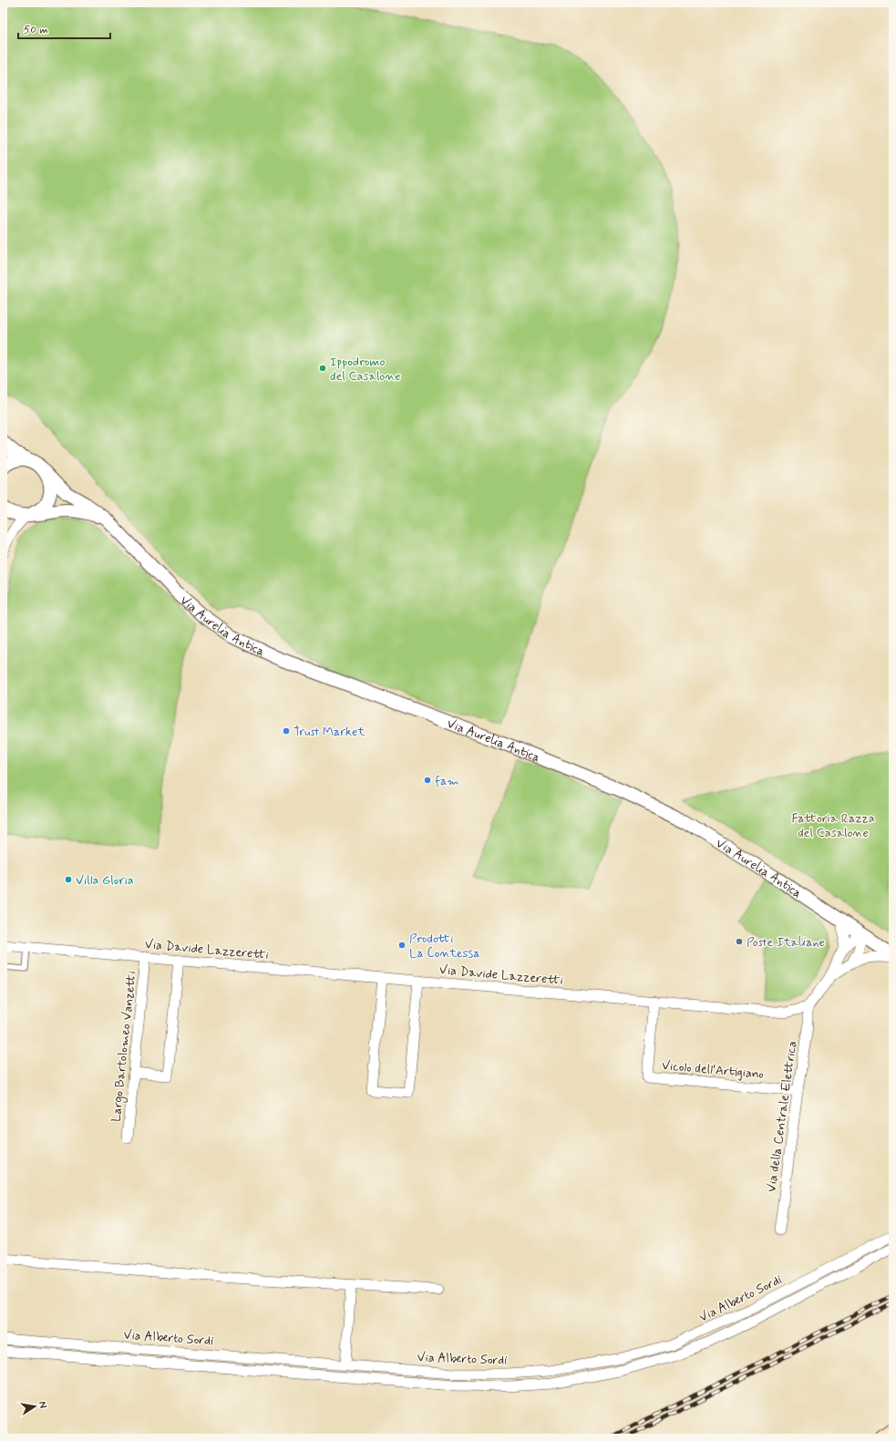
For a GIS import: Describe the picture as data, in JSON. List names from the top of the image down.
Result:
{
  "streets": {
    "street": [
      "Via Aurelia Antica",
      "Via Davide Lazzeretti",
      "Largo Bartolomeo Vanzetti",
      "Vicolo dell'Artigiano",
      "Via della Centrale Elettrica",
      "Via Alberto Sordi"
    ]
  },
  "crossings": [
    ["Via Davide Lazzeretti", "Largo Bartolomeo Vanzetti"],
    ["Via Davide Lazzeretti", "Vicolo dell'Artigiano"],
    ["Via Davide Lazzeretti", "Via della Centrale Elettrica"],
    ["Vicolo dell'Artigiano", "Via della Centrale Elettrica"]
  ],
  "parks": ["Fattoria Razza del Casalone"],
  "places": [
    "Ippodromo del Casalone",
    "Trust Market",
    "fam",
    "Villa Gloria",
    "Poste Italiane",
    "Prodotti La Contessa"
  ],
  "scale_bar": "50 m",
  "north": "right"
}
